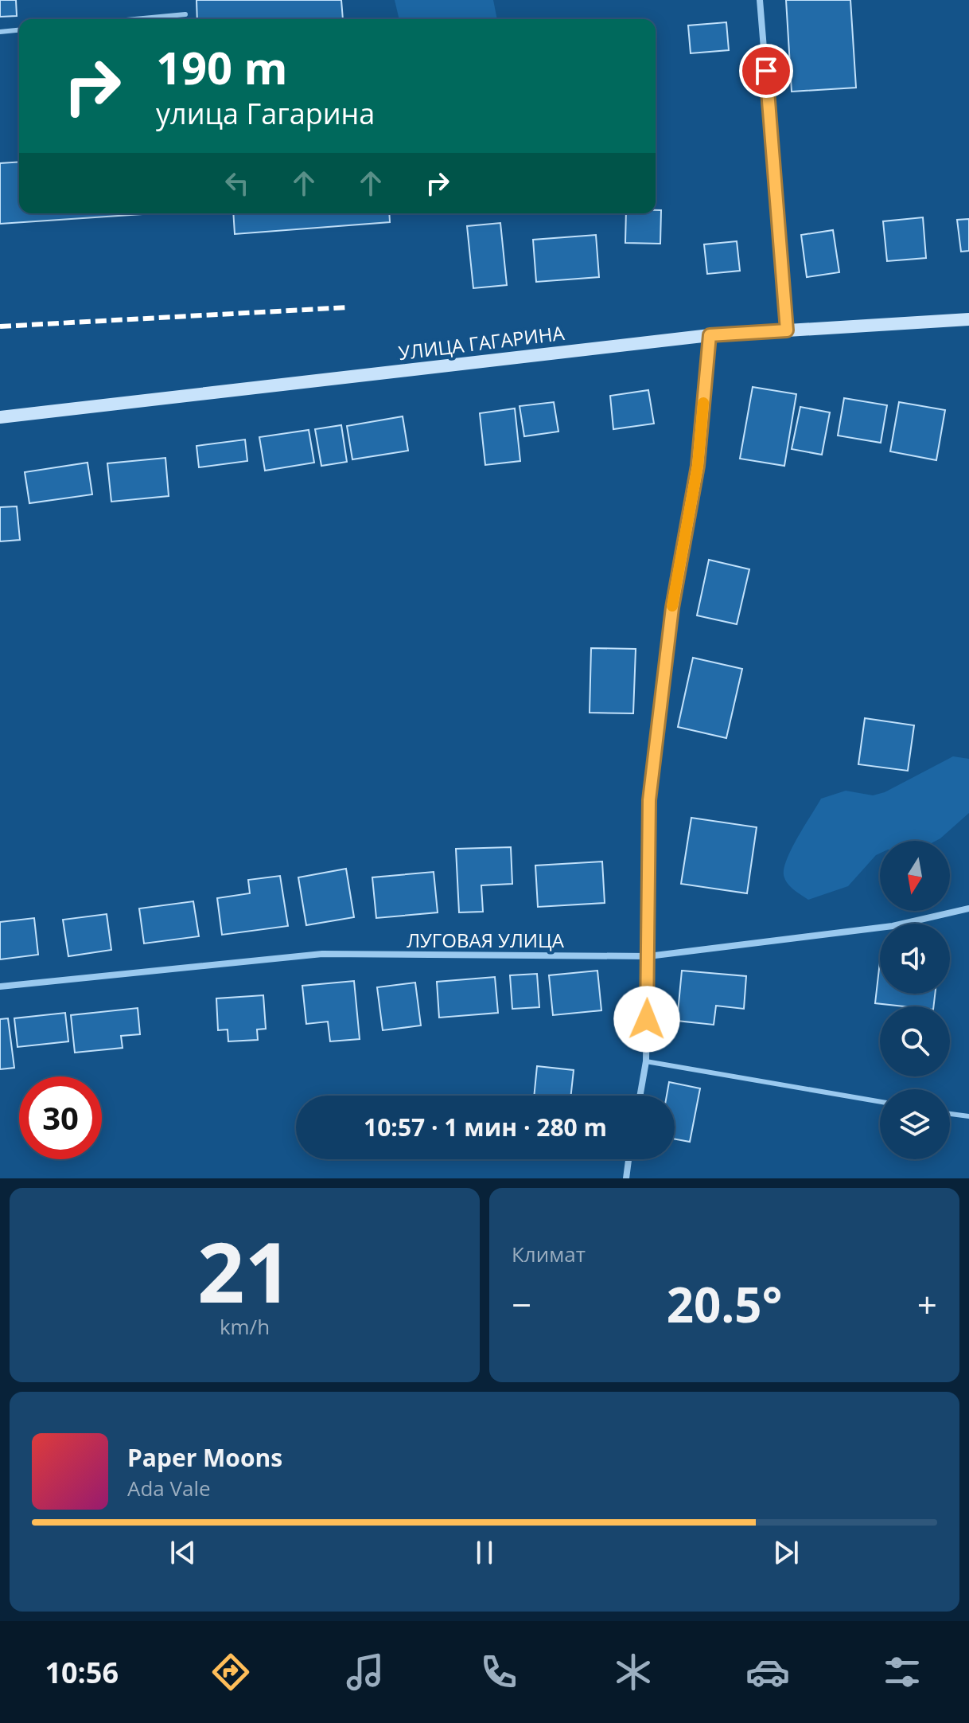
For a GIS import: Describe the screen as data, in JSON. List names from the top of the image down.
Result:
{
  "streets": {
    "main road": ["УЛИЦА ГАГАРИНА"],
    "street": ["ЛУГОВАЯ УЛИЦА"]
  },
  "north": "bottom",
  "page": {
    "turn": ["190 m", "улица Гагарина"],
    "limit": "30",
    "trip": "10:57 · 1 мин · 280 m",
    "tile": [
      ["21", "km/h"],
      "Климат"
    ],
    "heat": ["−", "20.5°", "+"],
    "song": ["Paper Moons", "Ada Vale"],
    "tabs": "10:56"
  }
}
